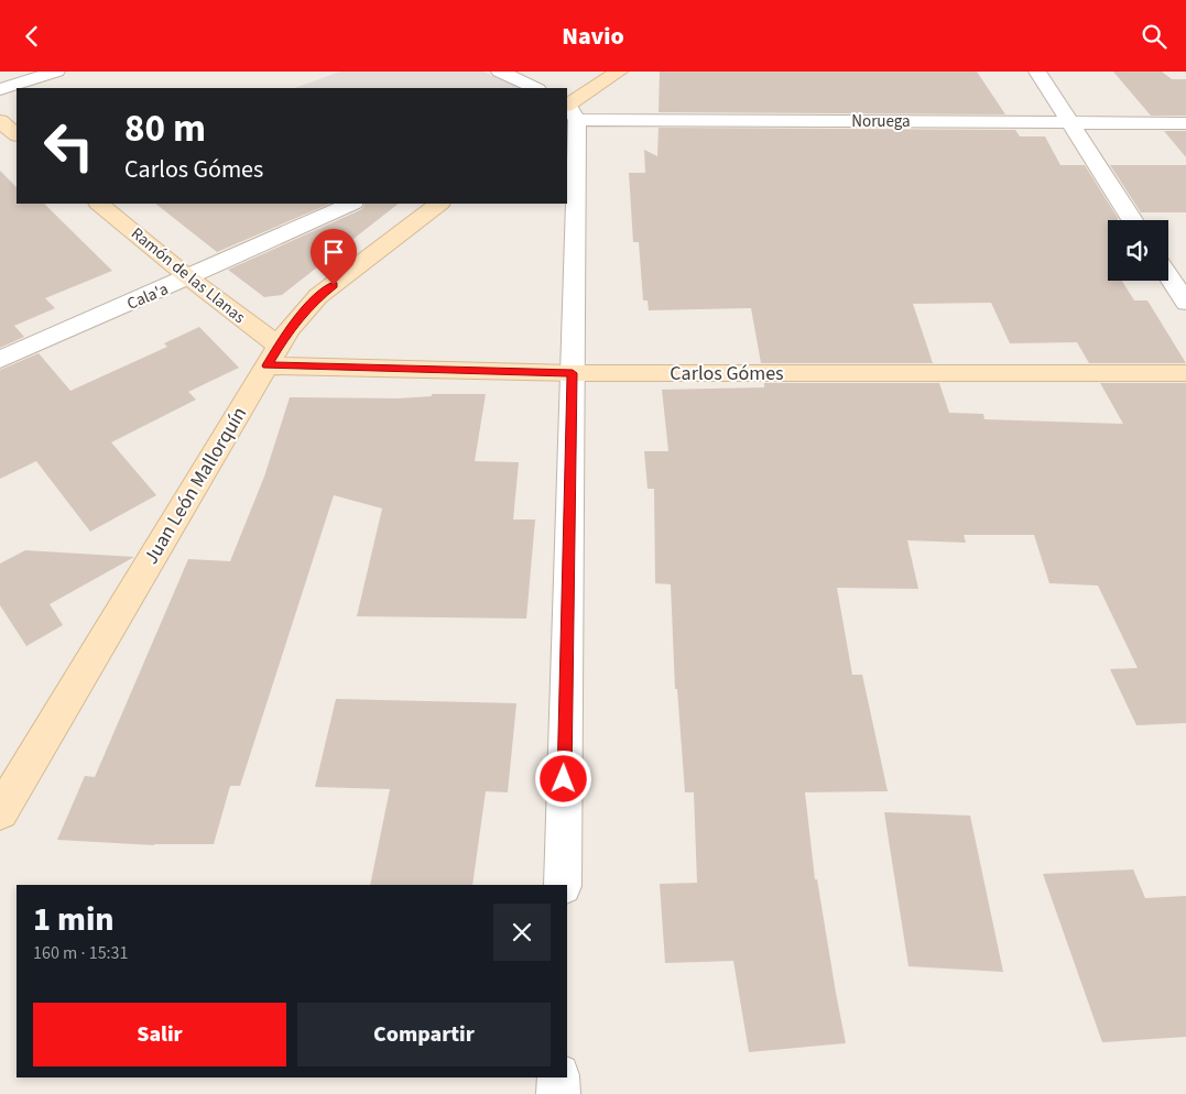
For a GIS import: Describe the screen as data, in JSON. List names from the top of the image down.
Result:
{
  "streets": {
    "street": [
      "Noruega",
      "Ramón de las Llanas",
      "Cala'a",
      "Carlos Gómes",
      "Juan León Mallorquín"
    ]
  },
  "crossings": [
    ["Ramón de las Llanas", "Cala'a"],
    ["Ramón de las Llanas", "Carlos Gómes"],
    ["Ramón de las Llanas", "Juan León Mallorquín"],
    ["Carlos Gómes", "Juan León Mallorquín"]
  ],
  "page": {
    "header": "Navio",
    "turn": ["80 m", "Carlos Gómes"],
    "heading": ["1 min", "160 m · 15:31"],
    "buttons": ["Salir", "Compartir"]
  }
}
